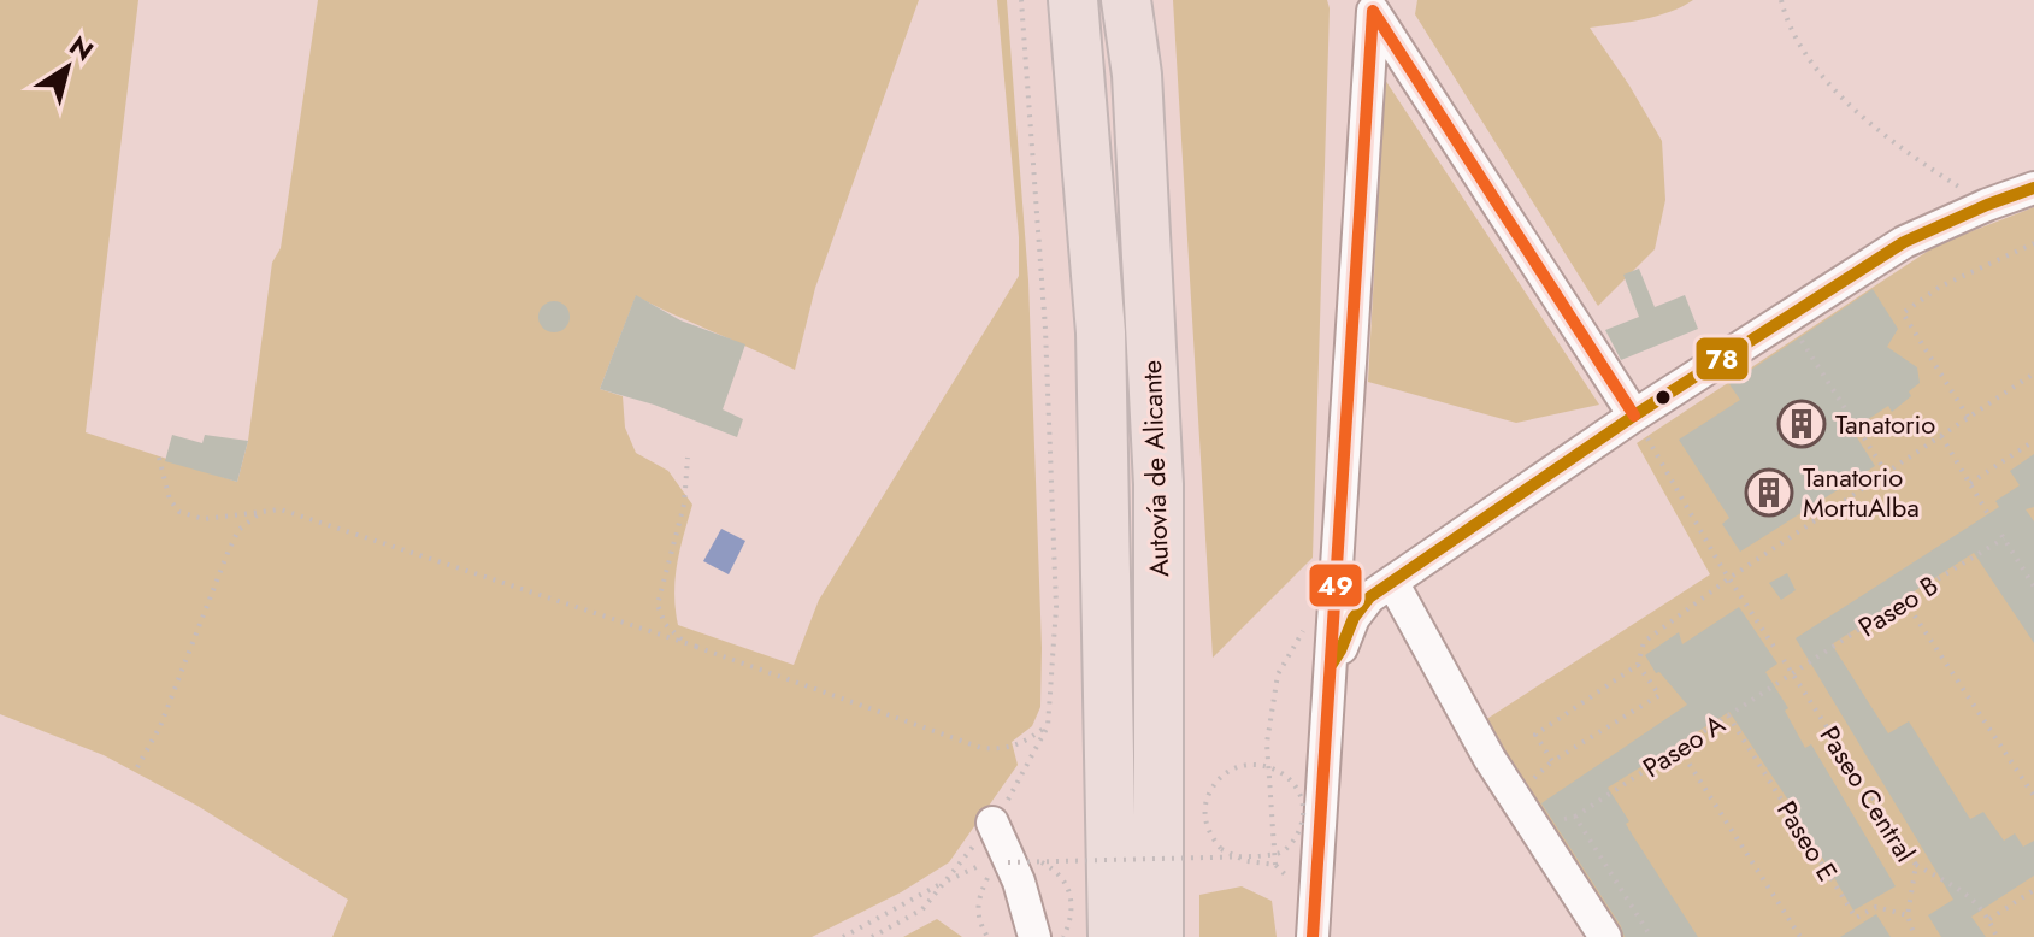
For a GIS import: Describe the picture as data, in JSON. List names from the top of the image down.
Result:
{
  "streets": {
    "highway": ["Autovía de Alicante"],
    "path": [
      "Paseo B",
      "Paseo A",
      "Paseo Central",
      "Paseo E"
    ]
  },
  "crossings": [
    ["Paseo B", "Paseo A"],
    ["Paseo B", "Paseo Central"],
    ["Paseo A", "Paseo Central"],
    ["Paseo A", "Paseo E"],
    ["Paseo Central", "Paseo E"]
  ],
  "places": {
    "building": ["Tanatorio", "Tanatorio MortuAlba"]
  },
  "lines": ["transit line 49", "transit line 78"],
  "north": "top right"
}
